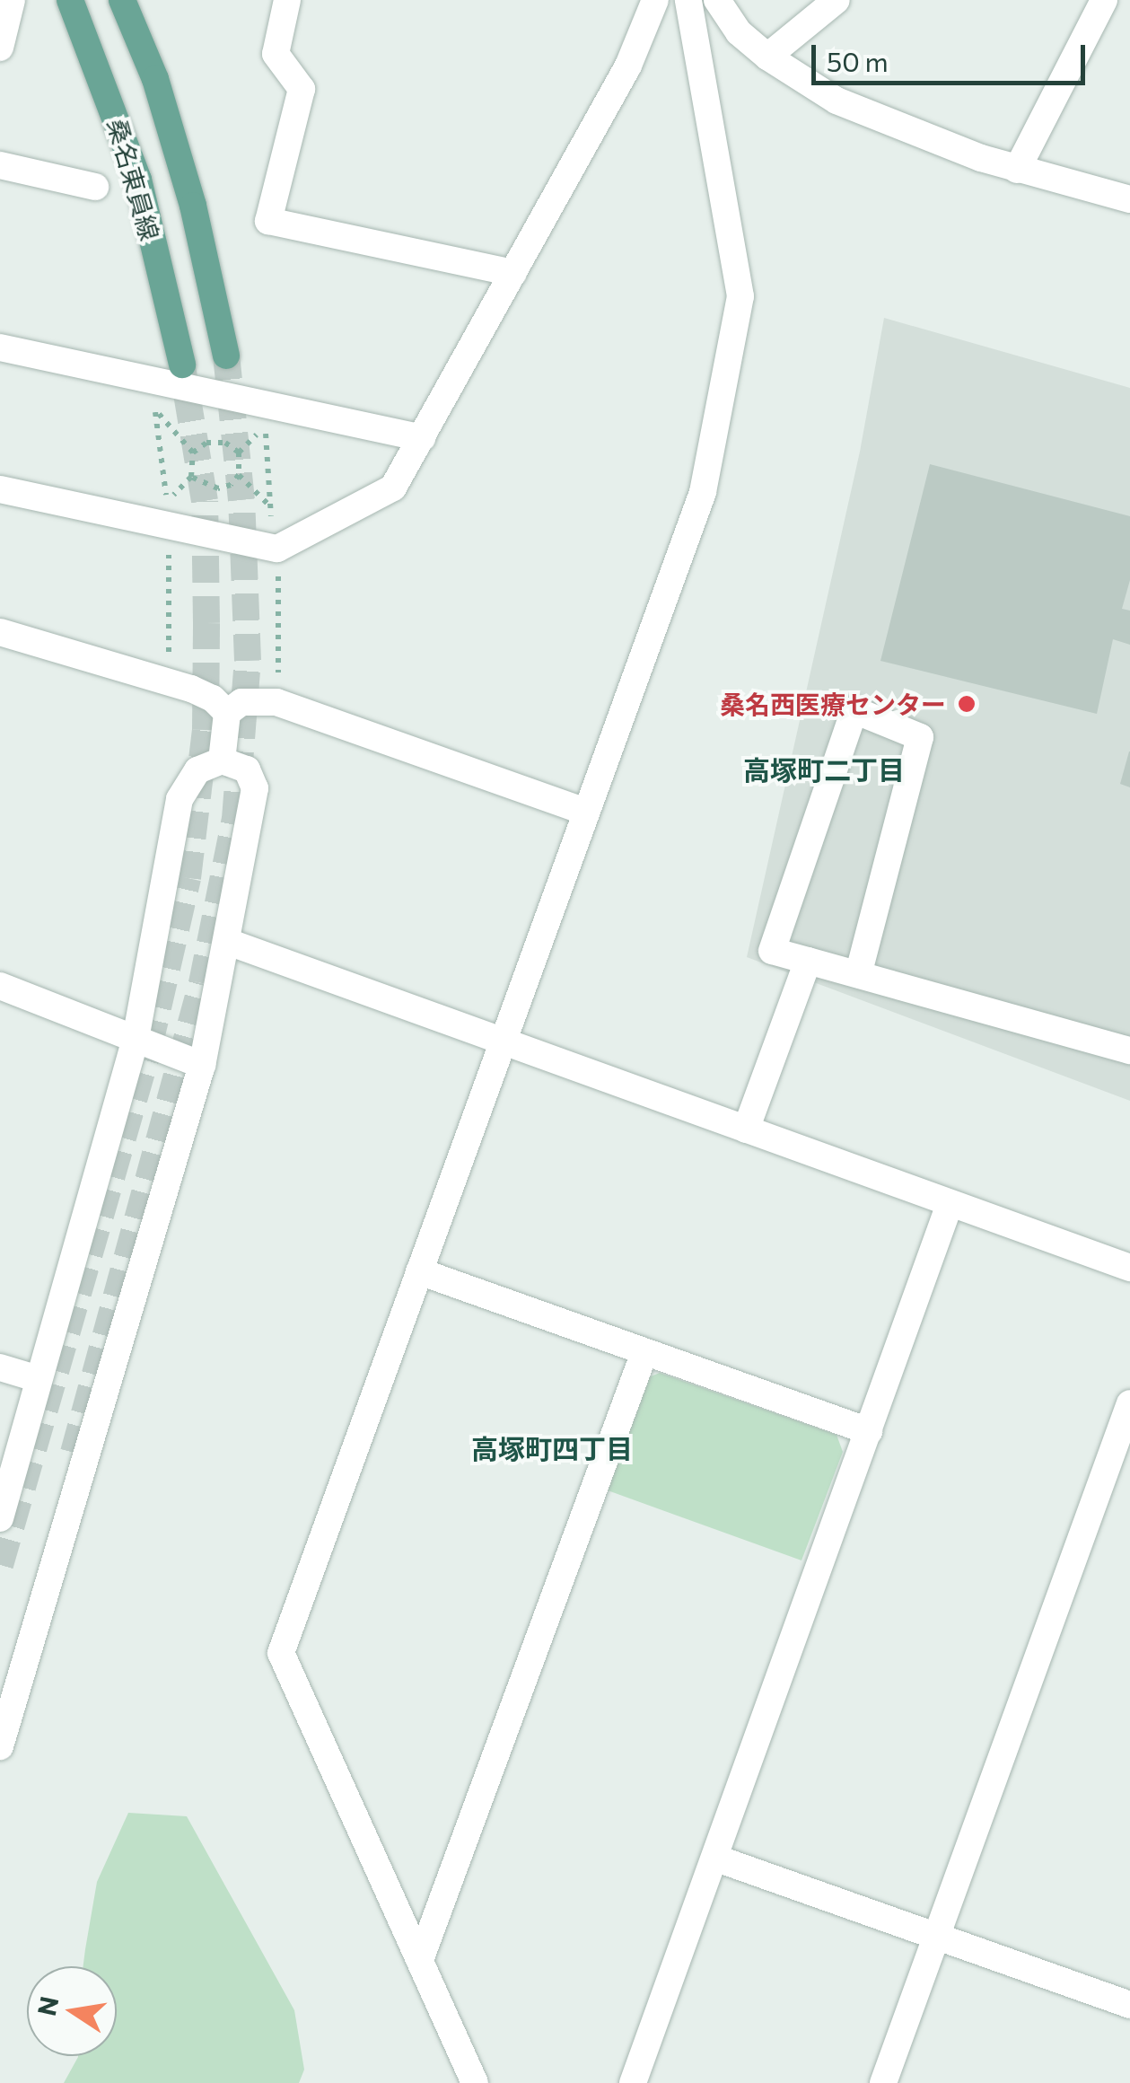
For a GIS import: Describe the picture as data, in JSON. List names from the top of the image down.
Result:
{
  "streets": {
    "main road": ["桑名東員線"]
  },
  "districts": ["高塚町二丁目", "高塚町四丁目"],
  "places": ["桑名西医療センター"],
  "scale_bar": "50 m",
  "north": "left"
}
